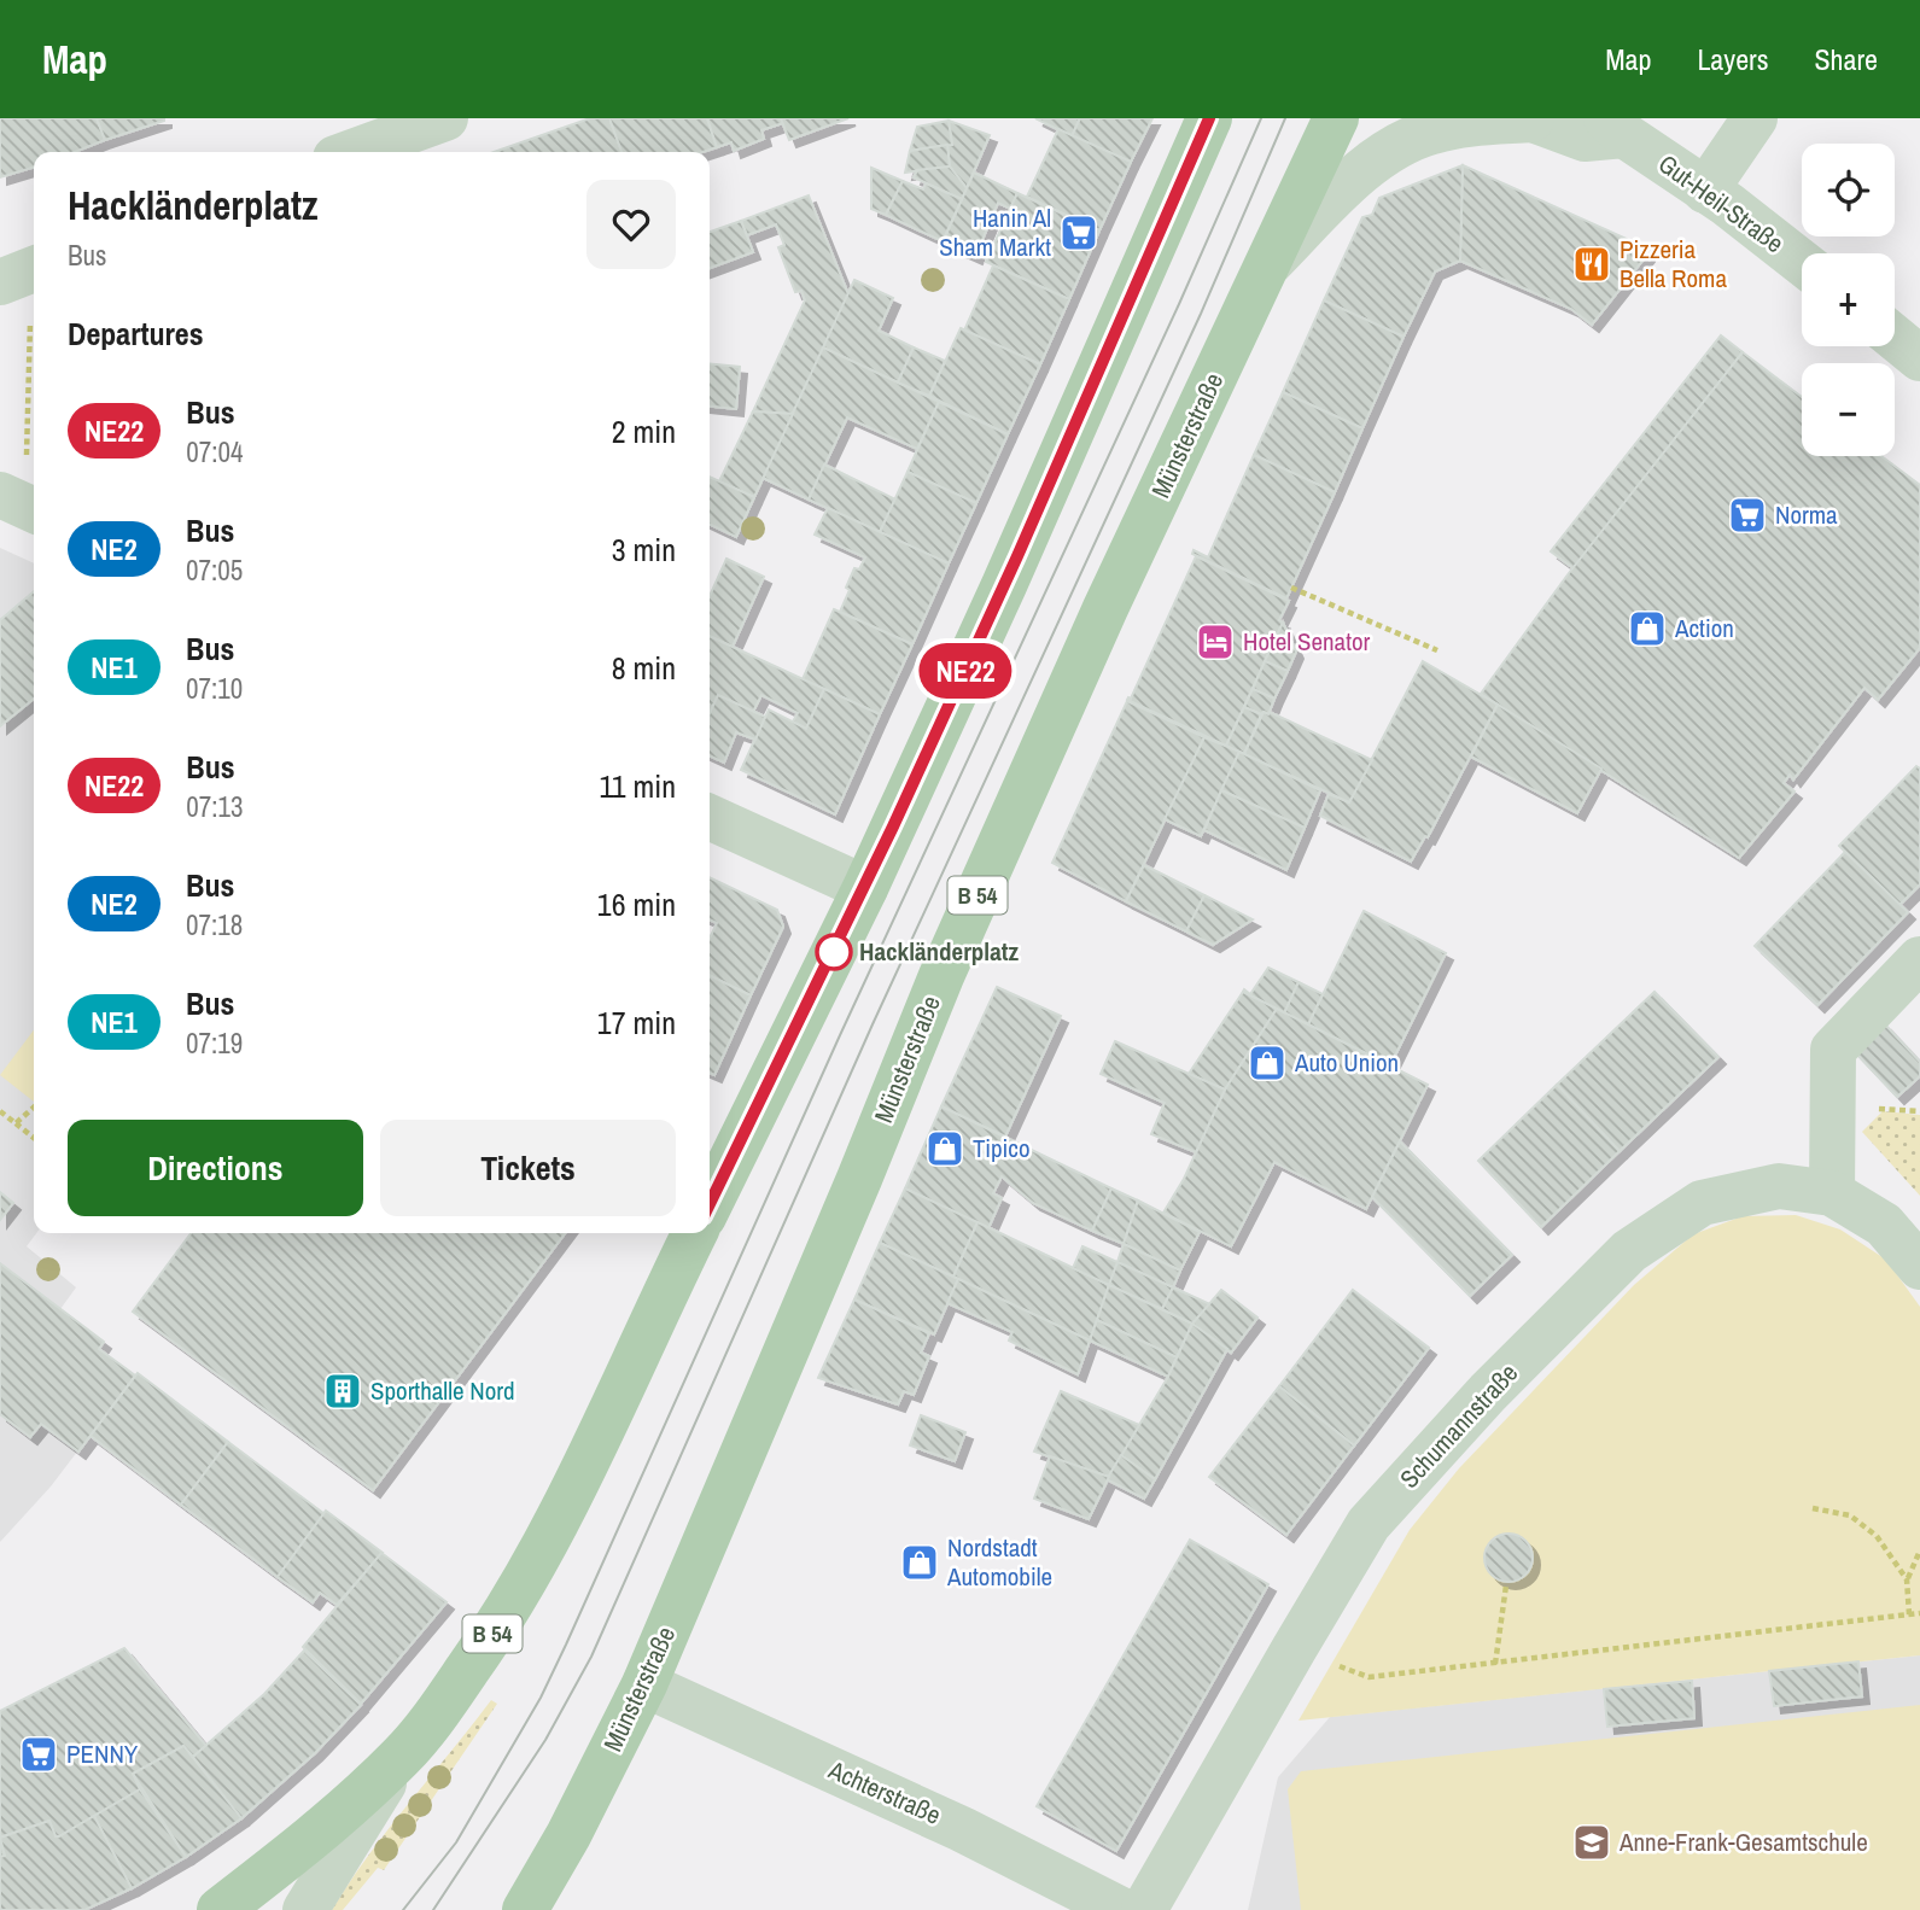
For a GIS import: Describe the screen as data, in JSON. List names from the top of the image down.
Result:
{
  "streets": {
    "main road": ["Münsterstraße", "B 54"],
    "street": ["Gut-Heil-Straße", "Schumannstraße", "Achterstraße"]
  },
  "crossings": [
    ["Gut-Heil-Straße", "Münsterstraße"],
    ["Münsterstraße", "Achterstraße"]
  ],
  "places": {
    "supermarket": ["Hanin Al Sham Markt", "Norma", "PENNY"],
    "restaurant": ["Pizzeria Bella Roma"],
    "shop": [
      "Action",
      "Auto Union",
      "Tipico",
      "Nordstadt Automobile"
    ],
    "hotel": ["Hotel Senator"],
    "other": ["Hackländerplatz"],
    "building": ["Sporthalle Nord"],
    "school or university": ["Anne-Frank-Gesamtschule"]
  },
  "lines": ["bus line NE22"],
  "page": {
    "header": "Map",
    "nav": ["Map", "Layers", "Share"],
    "on_map": "NE22",
    "map_buttons": ["+", "−"],
    "heading": [
      ["Hackländerplatz", "Bus"],
      "Departures"
    ],
    "list": [
      {
        "mark": "NE22",
        "name": "Bus",
        "note": "07:04",
        "value": "2 min"
      },
      {
        "mark": "NE2",
        "name": "Bus",
        "note": "07:05",
        "value": "3 min"
      },
      {
        "mark": "NE1",
        "name": "Bus",
        "note": "07:10",
        "value": "8 min"
      },
      {
        "mark": "NE22",
        "name": "Bus",
        "note": "07:13",
        "value": "11 min"
      },
      {
        "mark": "NE2",
        "name": "Bus",
        "note": "07:18",
        "value": "16 min"
      },
      {
        "mark": "NE1",
        "name": "Bus",
        "note": "07:19",
        "value": "17 min"
      }
    ],
    "buttons": ["Directions", "Tickets"]
  }
}
